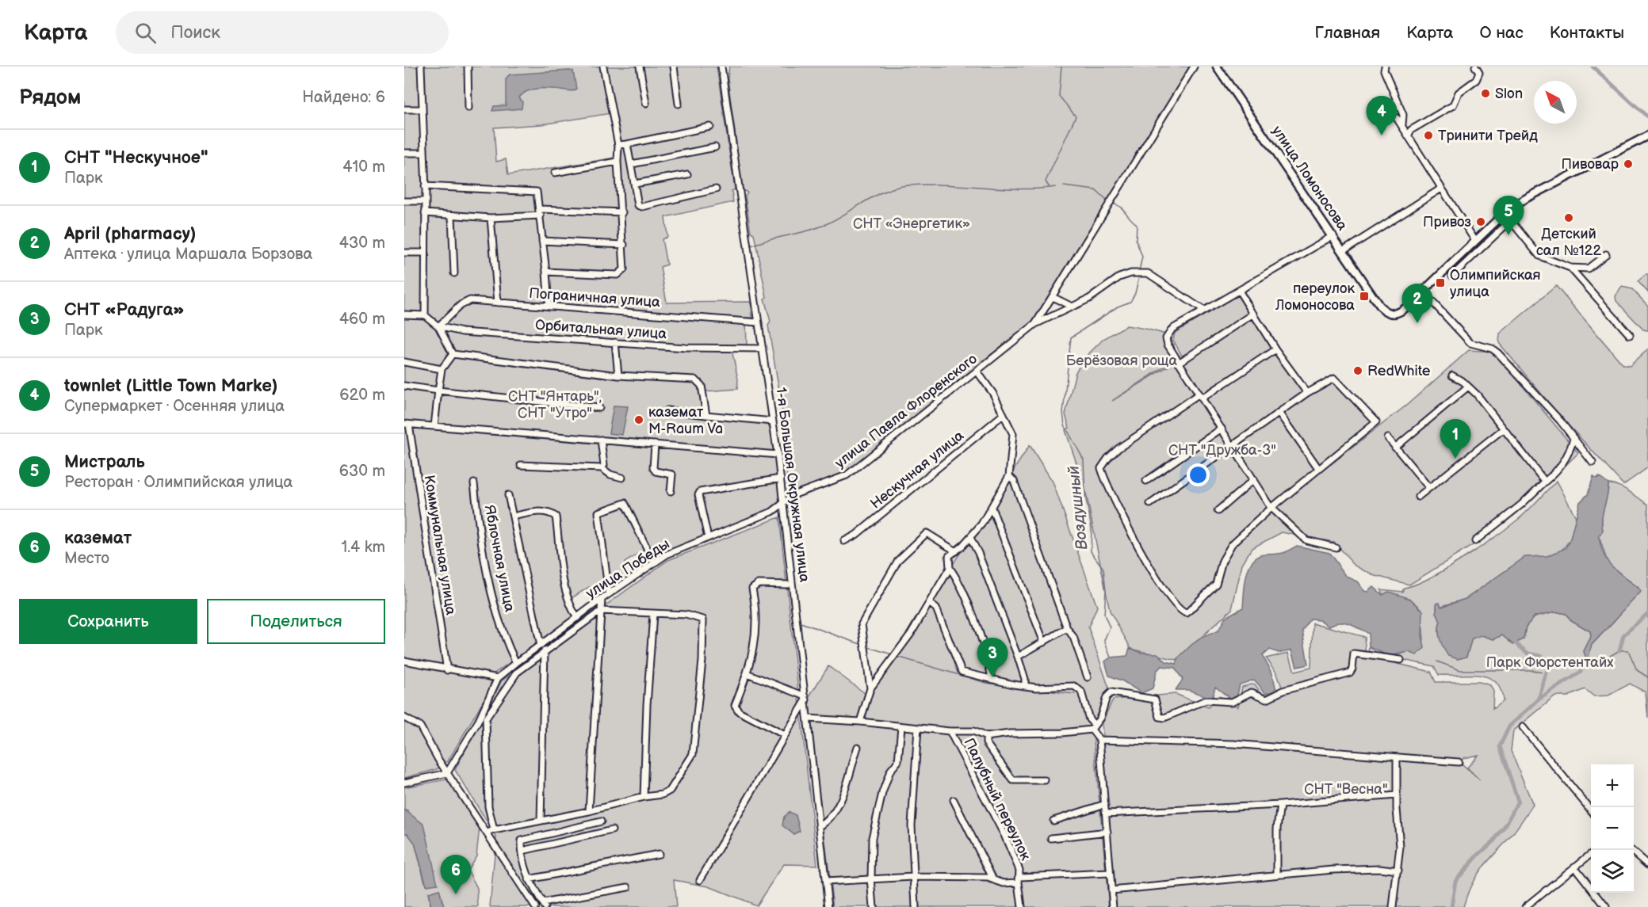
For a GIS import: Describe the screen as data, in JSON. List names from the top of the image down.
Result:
{
  "streets": {
    "main road": ["улица Ломоносова"],
    "street": [
      "Пограничная улица",
      "Орбитальная улица",
      "улица Павла Флоренского",
      "Нескучная улица",
      "1-я Большая Окружная улица",
      "Коммунальная улица",
      "Яблочная улица",
      "улица Победы",
      "Палубный переулок"
    ]
  },
  "crossings": [
    ["Пограничная улица", "Орбитальная улица"],
    ["Пограничная улица", "1-я Большая Окружная улица"],
    ["Орбитальная улица", "1-я Большая Окружная улица"],
    ["улица Павла Флоренского", "1-я Большая Окружная улица"],
    ["улица Павла Флоренского", "улица Победы"],
    ["1-я Большая Окружная улица", "улица Победы"],
    ["Яблочная улица", "улица Победы"]
  ],
  "water": ["Воздушный"],
  "parks": [
    "СНТ «Энергетик»",
    "Берёзовая роща",
    "СНТ \"Янтарь\", СНТ \"Утро\"",
    "СНТ \"Дружба-3\"",
    "Парк Фюрстентайх",
    "СНТ \"Весна\""
  ],
  "places": {
    "other": [
      "Slon",
      "Тринити Трейд",
      "Пивовар",
      "Детский сал №122",
      "Привоз",
      "RedWhite",
      "каземат M-Raum Va"
    ],
    "transit": ["Олимпийская улица", "переулок Ломоносова"]
  },
  "north": "top left",
  "page": {
    "header": "Карта",
    "search": "Поиск",
    "nav": [
      "Главная",
      "Карта",
      "О нас",
      "Контакты"
    ],
    "heading": ["Рядом", "Найдено: 6"],
    "pins": [
      "4",
      "5",
      "2",
      "1",
      "3",
      "6"
    ],
    "list": [
      {
        "mark": "1",
        "name": "СНТ \"Нескучное\"",
        "note": "Парк",
        "value": "410 m"
      },
      {
        "mark": "2",
        "name": "April (pharmacy)",
        "note": "Аптека · улица Маршала Борзова",
        "value": "430 m"
      },
      {
        "mark": "3",
        "name": "СНТ «Радуга»",
        "note": "Парк",
        "value": "460 m"
      },
      {
        "mark": "4",
        "name": "townlet (Little Town Marke)",
        "note": "Супермаркет · Осенняя улица",
        "value": "620 m"
      },
      {
        "mark": "5",
        "name": "Мистраль",
        "note": "Ресторан · Олимпийская улица",
        "value": "630 m"
      },
      {
        "mark": "6",
        "name": "каземат",
        "note": "Место",
        "value": "1.4 km"
      }
    ],
    "buttons": ["Сохранить", "Поделиться"],
    "map_buttons": ["+", "−"]
  }
}
